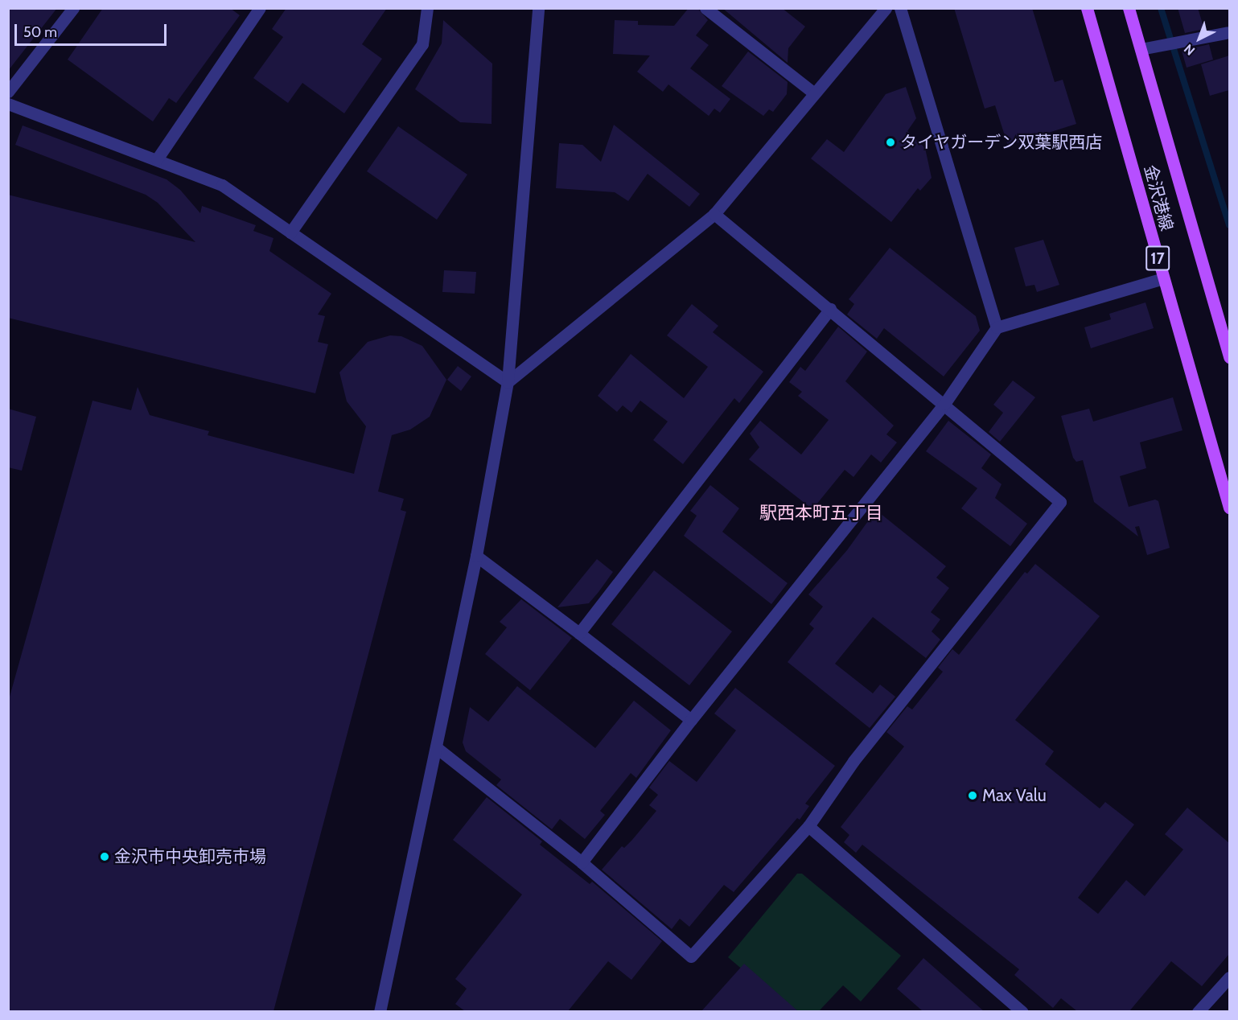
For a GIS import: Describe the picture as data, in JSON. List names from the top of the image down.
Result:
{
  "streets": {
    "main road": ["金沢港線", "17"]
  },
  "districts": ["駅西本町五丁目"],
  "places": ["タイヤガーデン双葉駅西店", "Max Valu", "金沢市中央卸売市場"],
  "scale_bar": "50 m",
  "north": "bottom left"
}
